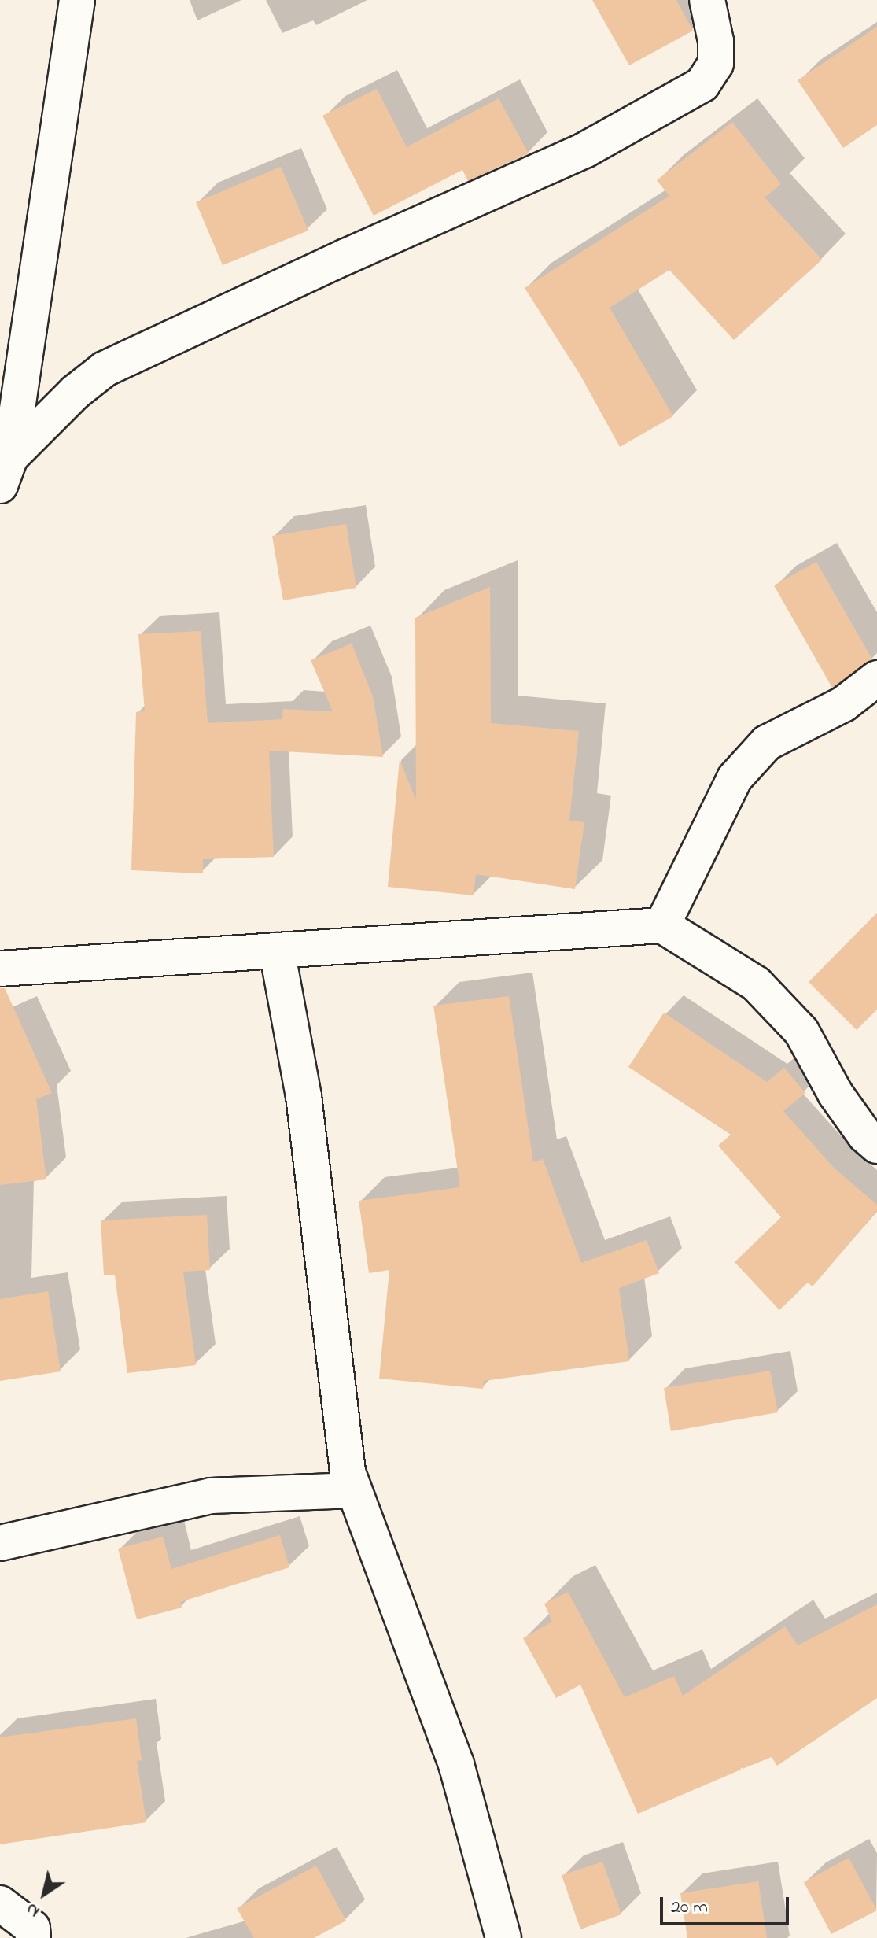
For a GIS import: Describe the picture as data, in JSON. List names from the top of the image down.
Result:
{
  "scale_bar": "20 m",
  "north": "bottom left"
}
